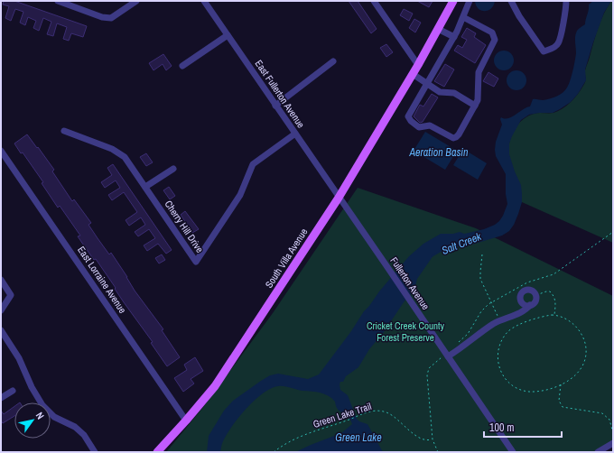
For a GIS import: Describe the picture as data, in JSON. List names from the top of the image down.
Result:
{
  "streets": {
    "main road": ["South Villa Avenue"],
    "street": [
      "East Fullerton Avenue",
      "Cherry Hill Drive",
      "East Lorraine Avenue",
      "Fullerton Avenue"
    ],
    "path": ["Green Lake Trail"]
  },
  "crossings": [
    ["East Fullerton Avenue", "Cherry Hill Drive"],
    ["East Fullerton Avenue", "South Villa Avenue"],
    ["East Fullerton Avenue", "Fullerton Avenue"],
    ["South Villa Avenue", "East Lorraine Avenue"],
    ["South Villa Avenue", "Fullerton Avenue"]
  ],
  "water": ["Aeration Basin", "Salt Creek", "Green Lake"],
  "parks": ["Cricket Creek County Forest Preserve"],
  "scale_bar": "100 m",
  "north": "top right"
}
